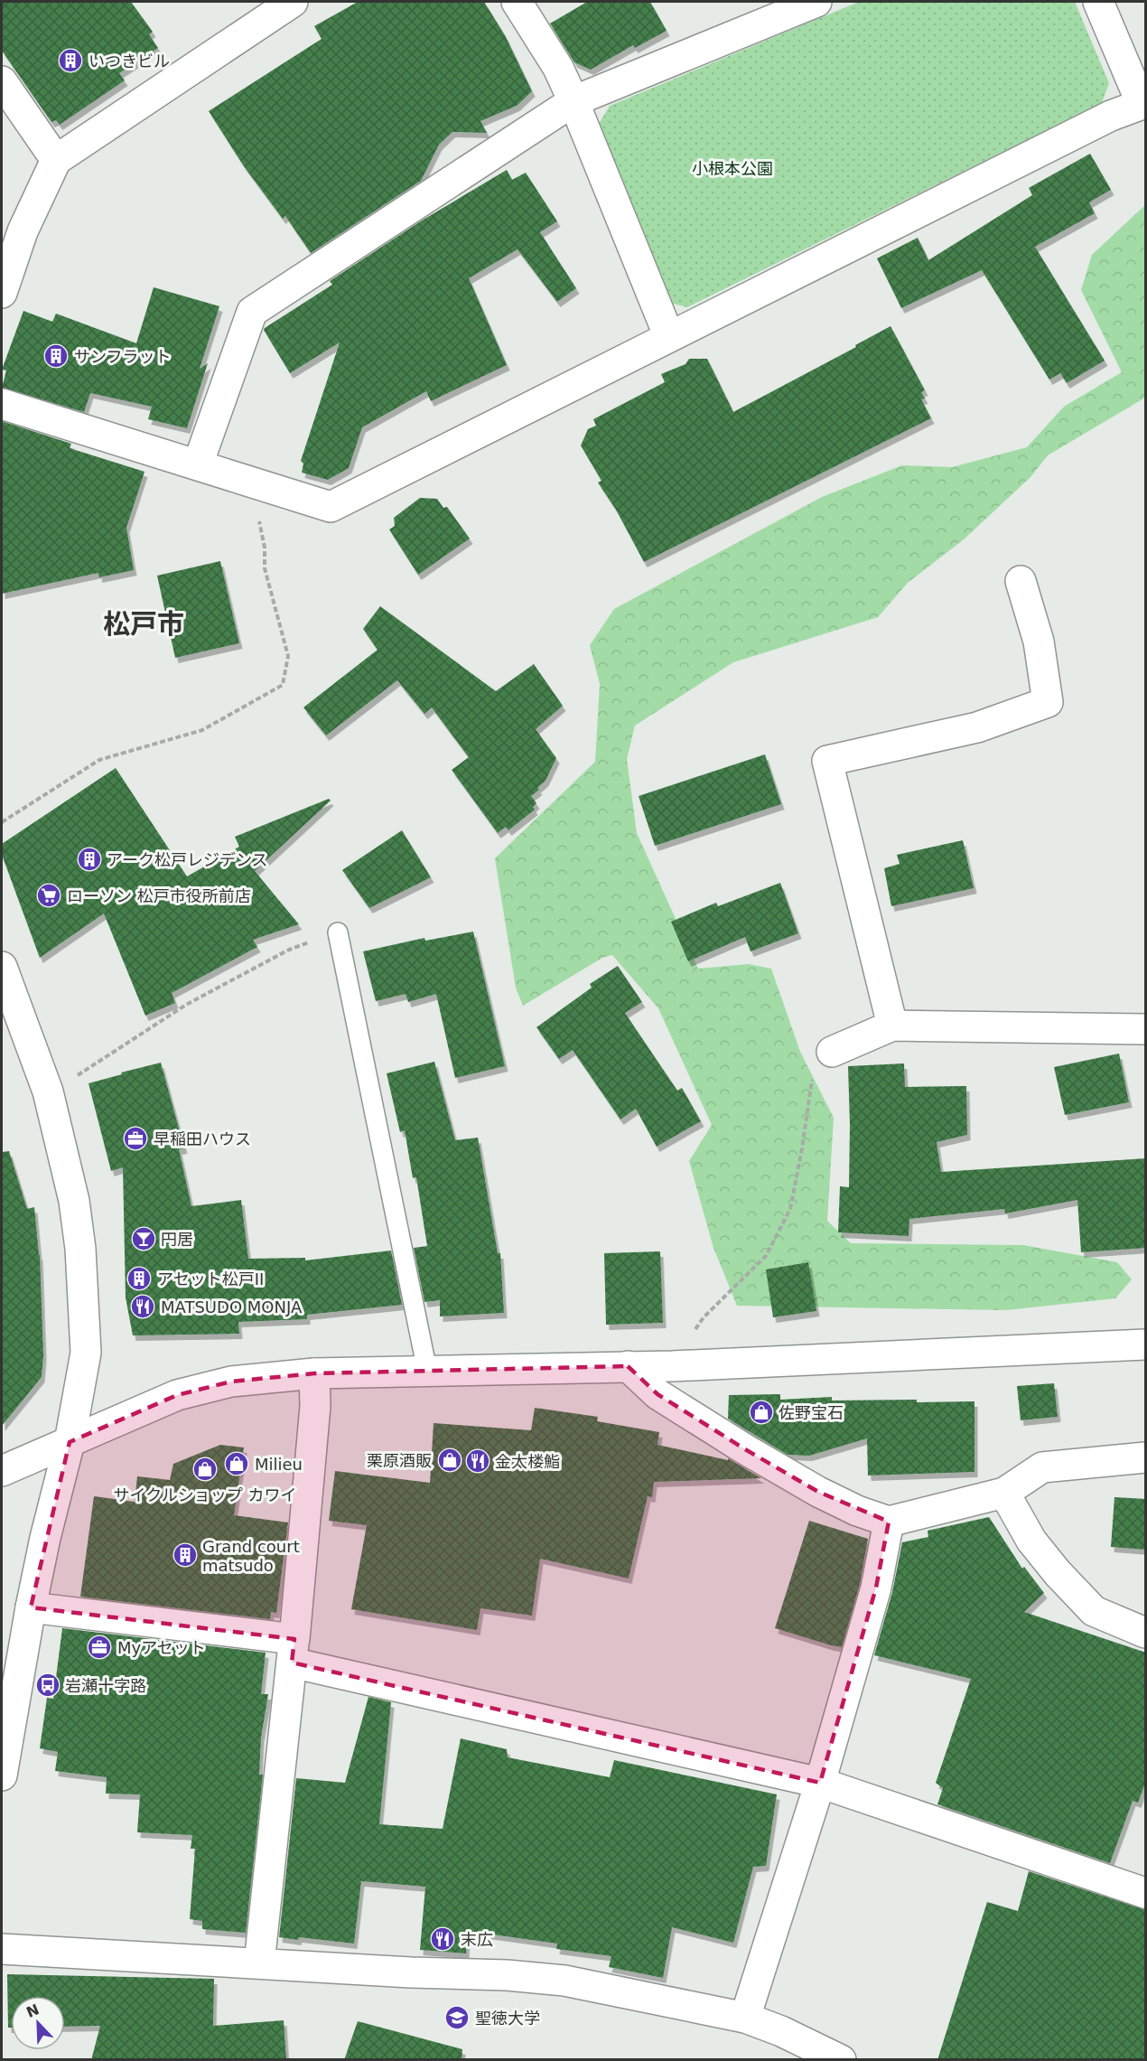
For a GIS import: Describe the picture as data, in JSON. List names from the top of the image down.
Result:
{
  "districts": ["松戸市"],
  "parks": ["小根本公園"],
  "places": {
    "building": [
      "いつきビル",
      "サンフラット",
      "アーク松戸レジデンス",
      "アセット松戸II",
      "Grand court matsudo"
    ],
    "supermarket": ["ローソン 松戸市役所前店"],
    "office": ["早稲田ハウス", "Myアセット"],
    "bar": ["円居"],
    "restaurant": ["MATSUDO MONJA", "金太楼鮨", "末広"],
    "shop": [
      "佐野宝石",
      "栗原酒販",
      "Milieu",
      "サイクルショップ カワイ"
    ],
    "bus stop": ["岩瀬十字路"],
    "school or university": ["聖徳大学"]
  },
  "north": "top left"
}
